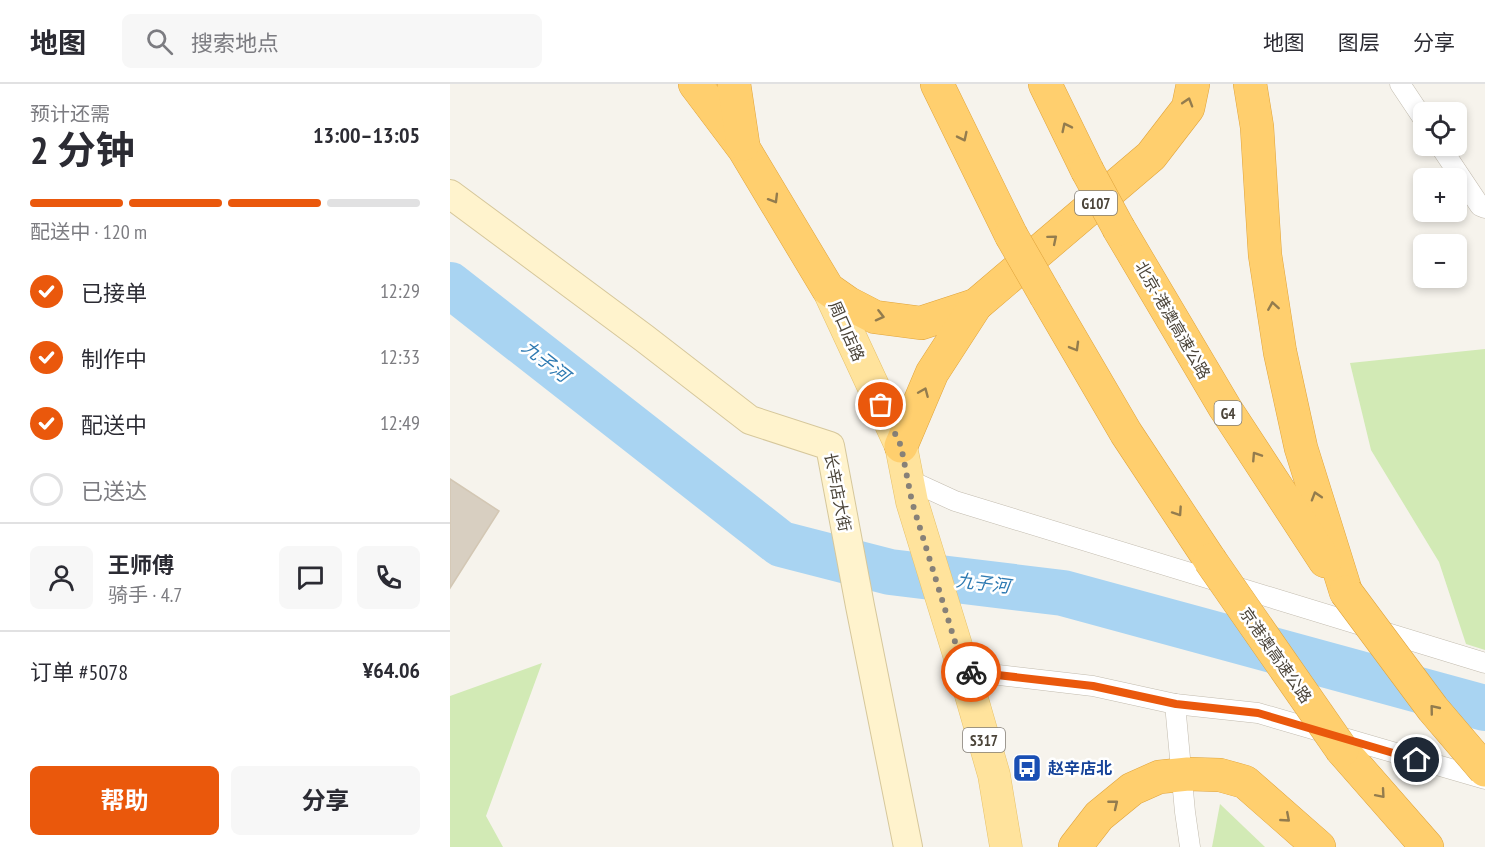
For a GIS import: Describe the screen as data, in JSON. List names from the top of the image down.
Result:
{
  "streets": {
    "highway": [
      "G107",
      "北京-港澳高速公路",
      "周口店路",
      "G4",
      "京港澳高速公路"
    ],
    "main road": ["S317"],
    "street": ["长辛店大街"]
  },
  "crossings": [
    ["G107", "周口店路"],
    ["北京-港澳高速公路", "G4"]
  ],
  "water": ["九子河"],
  "places": {
    "bus stop": ["赵辛店北"]
  },
  "page": {
    "header": "地图",
    "search": "搜索地点",
    "nav": ["地图", "图层", "分享"],
    "heading": ["2 分钟", "预计还需", "13:00–13:05"],
    "panel": [
      "王师傅",
      "骑手 · 4.7",
      "订单 #5078",
      "¥64.06"
    ],
    "map_buttons": ["+", "−"],
    "bar": "配送中 · 120 m",
    "list": [
      ["已接单", "12:29"],
      ["制作中", "12:33"],
      ["配送中", "12:49"],
      "已送达"
    ],
    "buttons": ["帮助", "分享"]
  }
}
